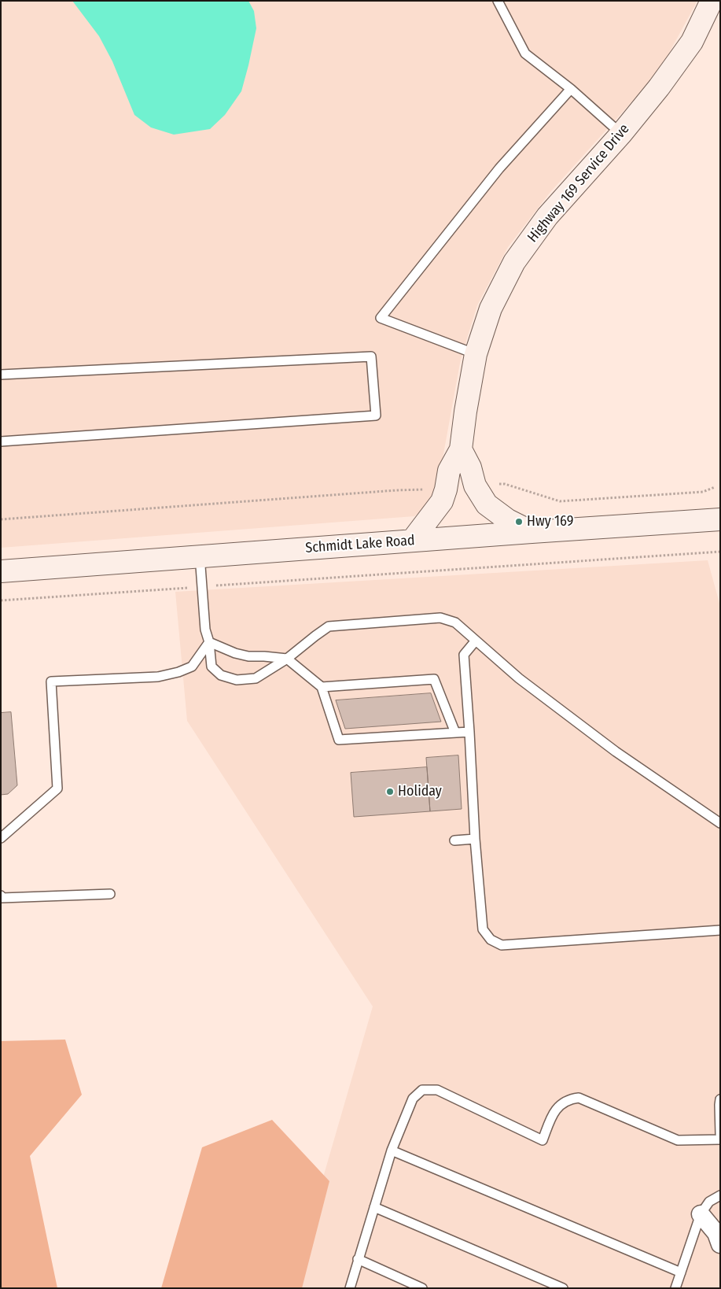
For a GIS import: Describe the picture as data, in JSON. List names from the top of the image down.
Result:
{
  "streets": {
    "street": ["Highway 169 Service Drive", "Schmidt Lake Road"]
  },
  "places": ["Hwy 169", "Holiday"]
}
